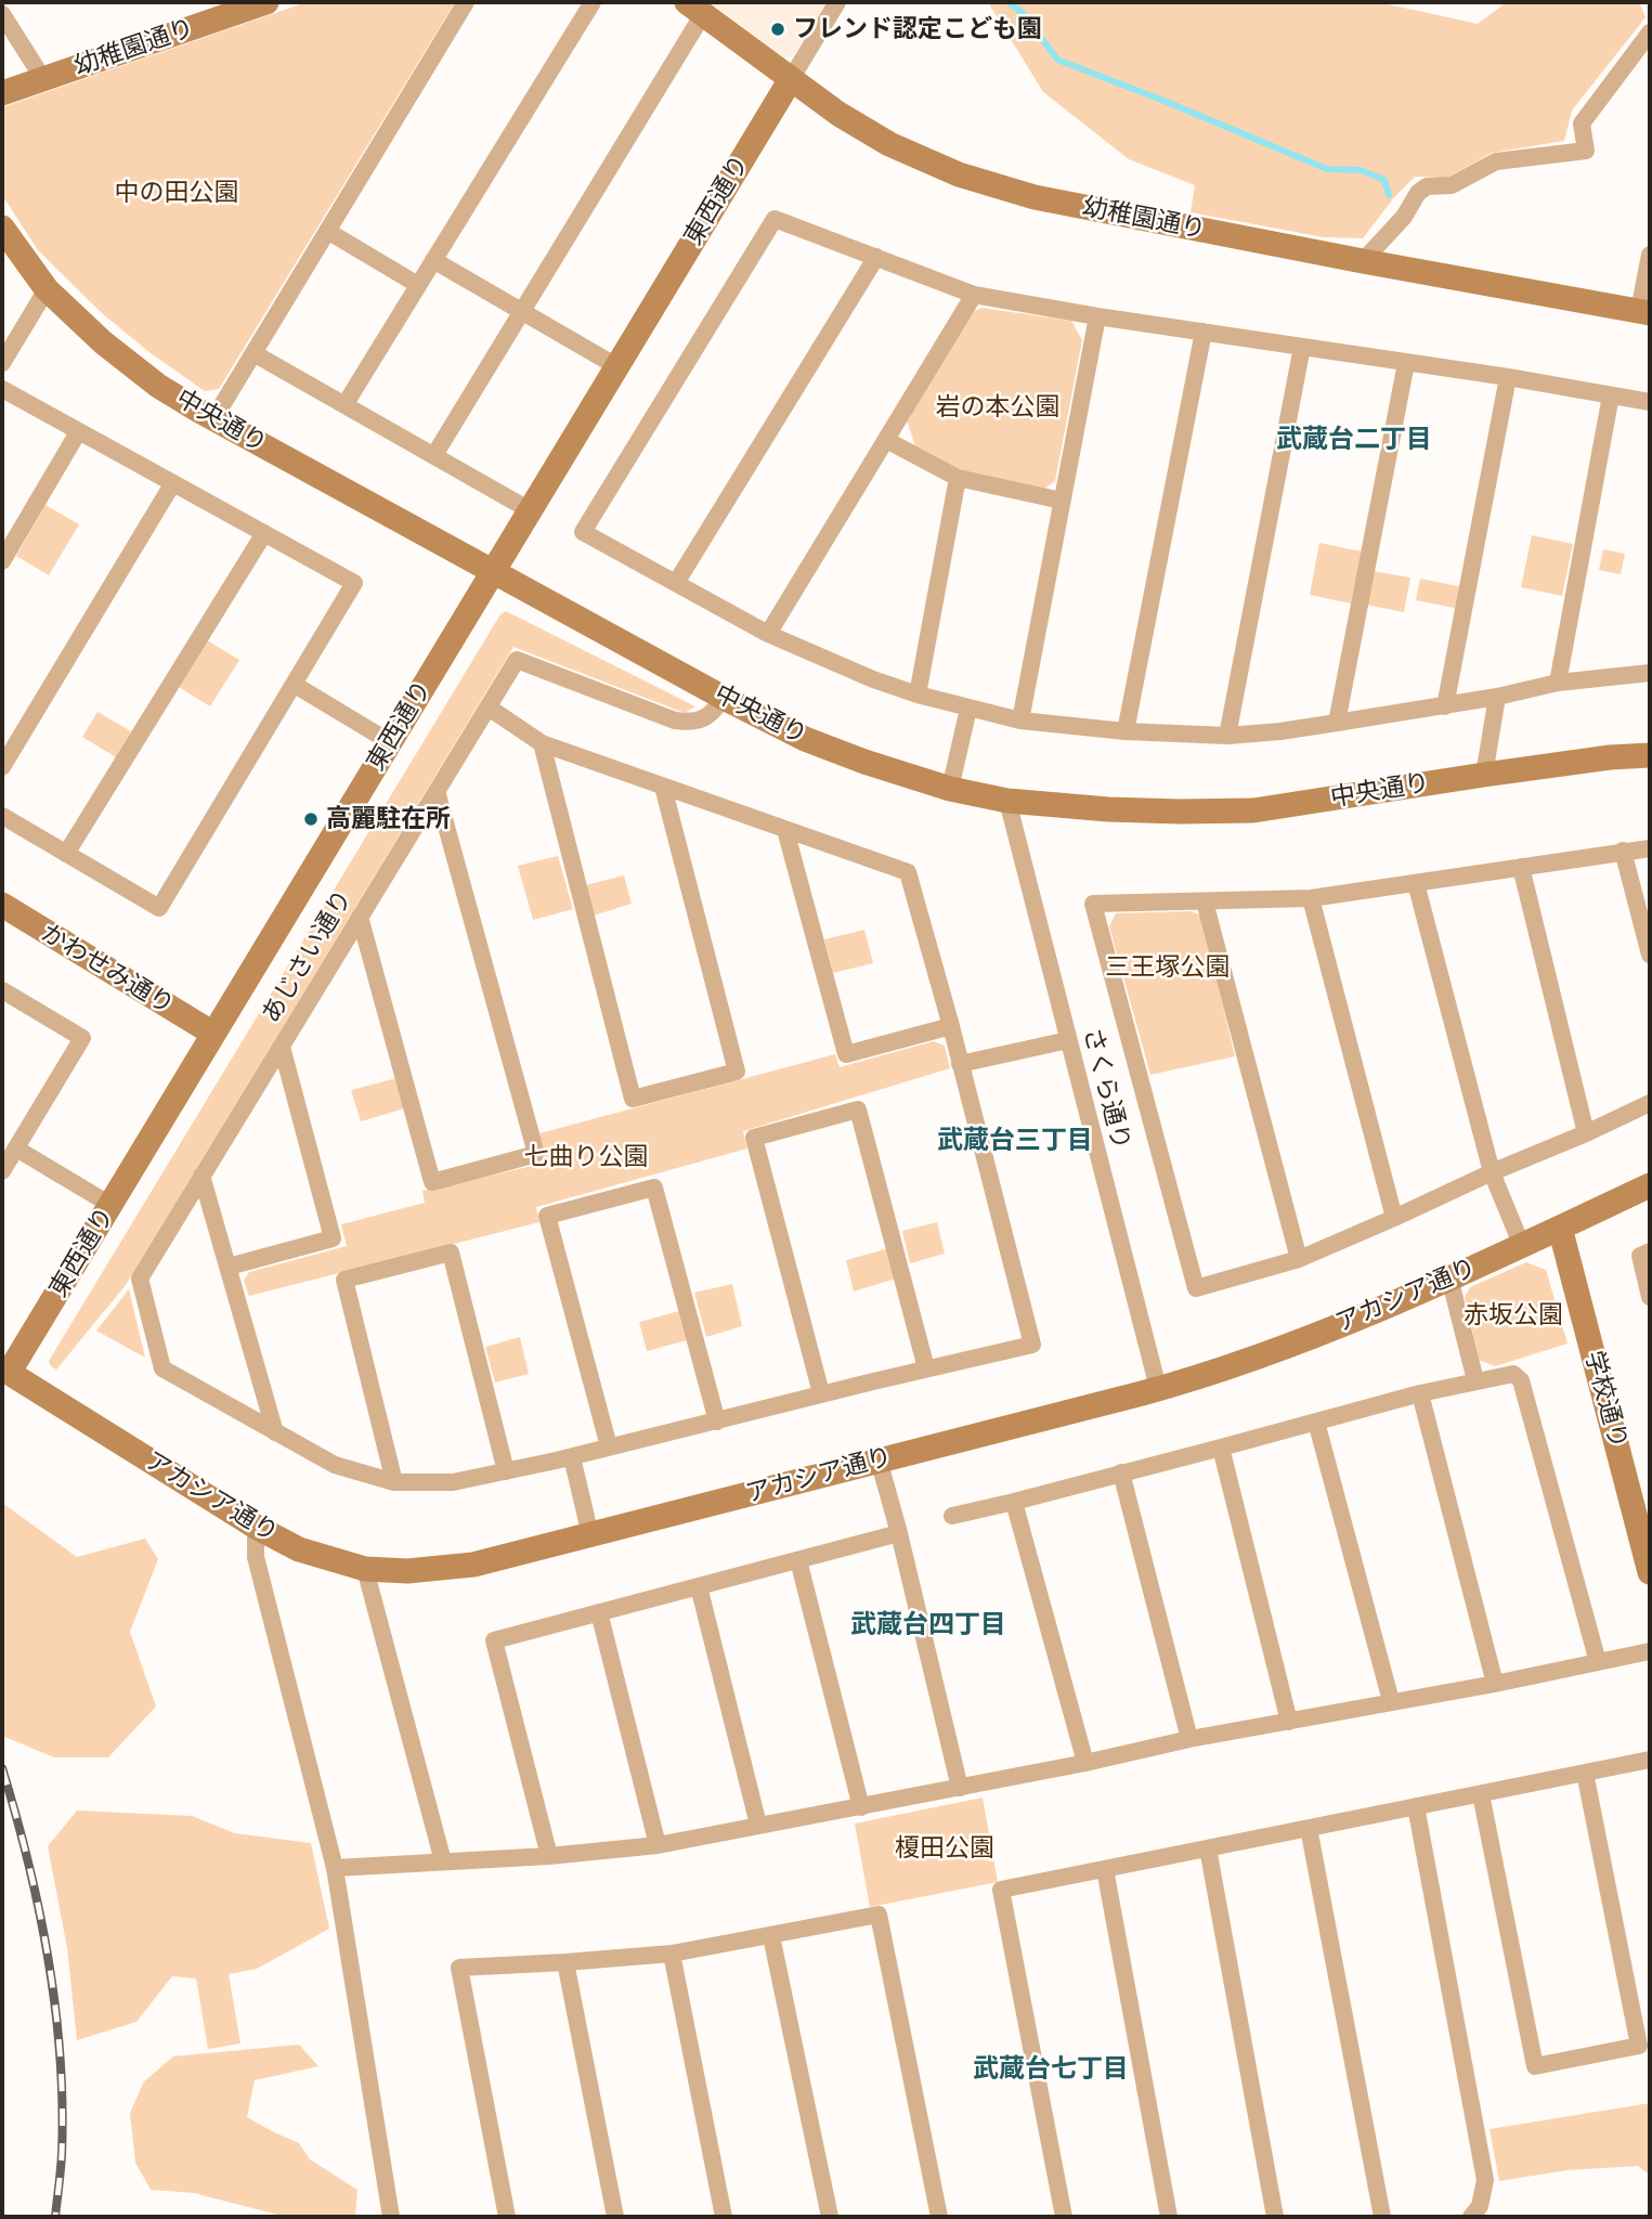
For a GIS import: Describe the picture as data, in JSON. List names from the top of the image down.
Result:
{
  "streets": {
    "street": [
      "幼稚園通り",
      "東西通り",
      "中央通り",
      "あじさい通り",
      "かわせみ通り",
      "さくら通り",
      "アカシア通り",
      "学校通り"
    ]
  },
  "crossings": [
    ["幼稚園通り", "東西通り"],
    ["東西通り", "中央通り"],
    ["東西通り", "かわせみ通り"],
    ["東西通り", "アカシア通り"],
    ["中央通り", "あじさい通り"],
    ["中央通り", "さくら通り"],
    ["さくら通り", "アカシア通り"],
    ["アカシア通り", "学校通り"]
  ],
  "districts": [
    "武蔵台二丁目",
    "武蔵台三丁目",
    "武蔵台四丁目",
    "武蔵台七丁目"
  ],
  "parks": [
    "中の田公園",
    "岩の本公園",
    "三王塚公園",
    "七曲り公園",
    "赤坂公園",
    "榎田公園"
  ],
  "places": ["フレンド認定こども園", "高麗駐在所"]
}
